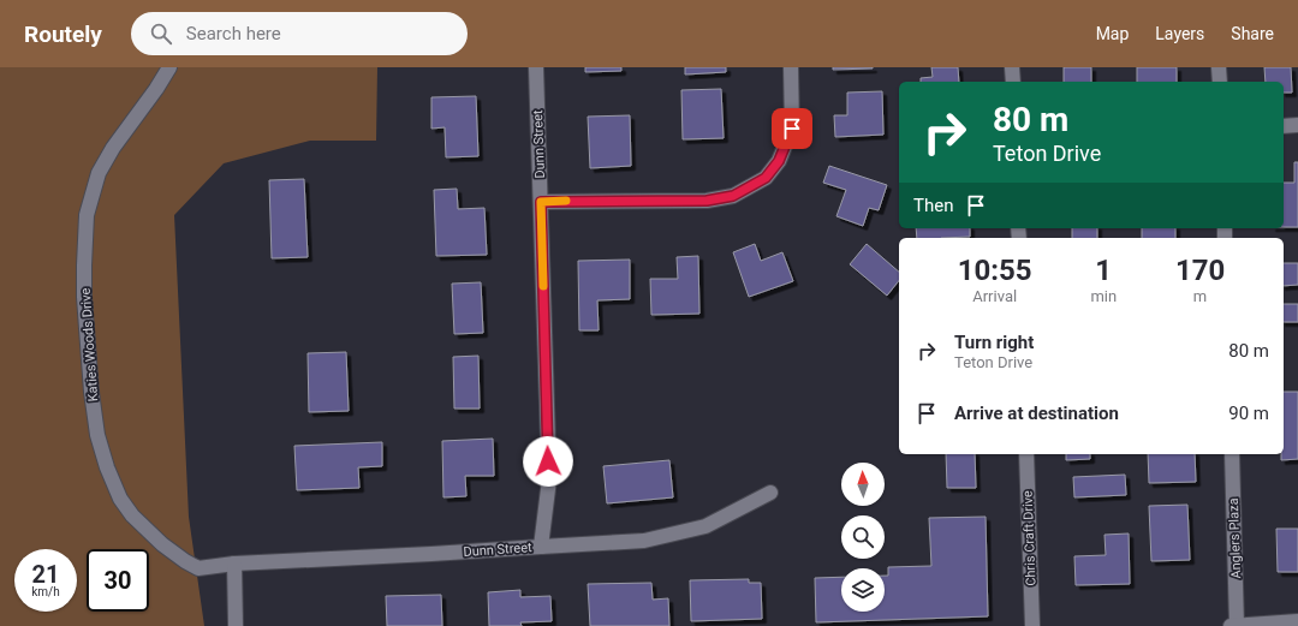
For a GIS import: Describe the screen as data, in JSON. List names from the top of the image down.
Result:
{
  "streets": {
    "street": [
      "Dunn Street",
      "Katies Woods Drive",
      "Chris Craft Drive",
      "Anglers Plaza"
    ]
  },
  "crossings": [
    ["Dunn Street", "Katies Woods Drive"]
  ],
  "north": "top",
  "page": {
    "header": "Routely",
    "search": "Search here",
    "nav": ["Map", "Layers", "Share"],
    "turn": ["80 m", "Teton Drive"],
    "then": "Then",
    "eta": [
      "10:55",
      "Arrival",
      "1",
      "min",
      "170",
      "m"
    ],
    "list": [
      {
        "name": "Turn right",
        "note": "Teton Drive",
        "value": "80 m"
      },
      {
        "name": "Arrive at destination",
        "value": "90 m"
      }
    ],
    "speed": "21 km/h",
    "limit": "30"
  }
}
